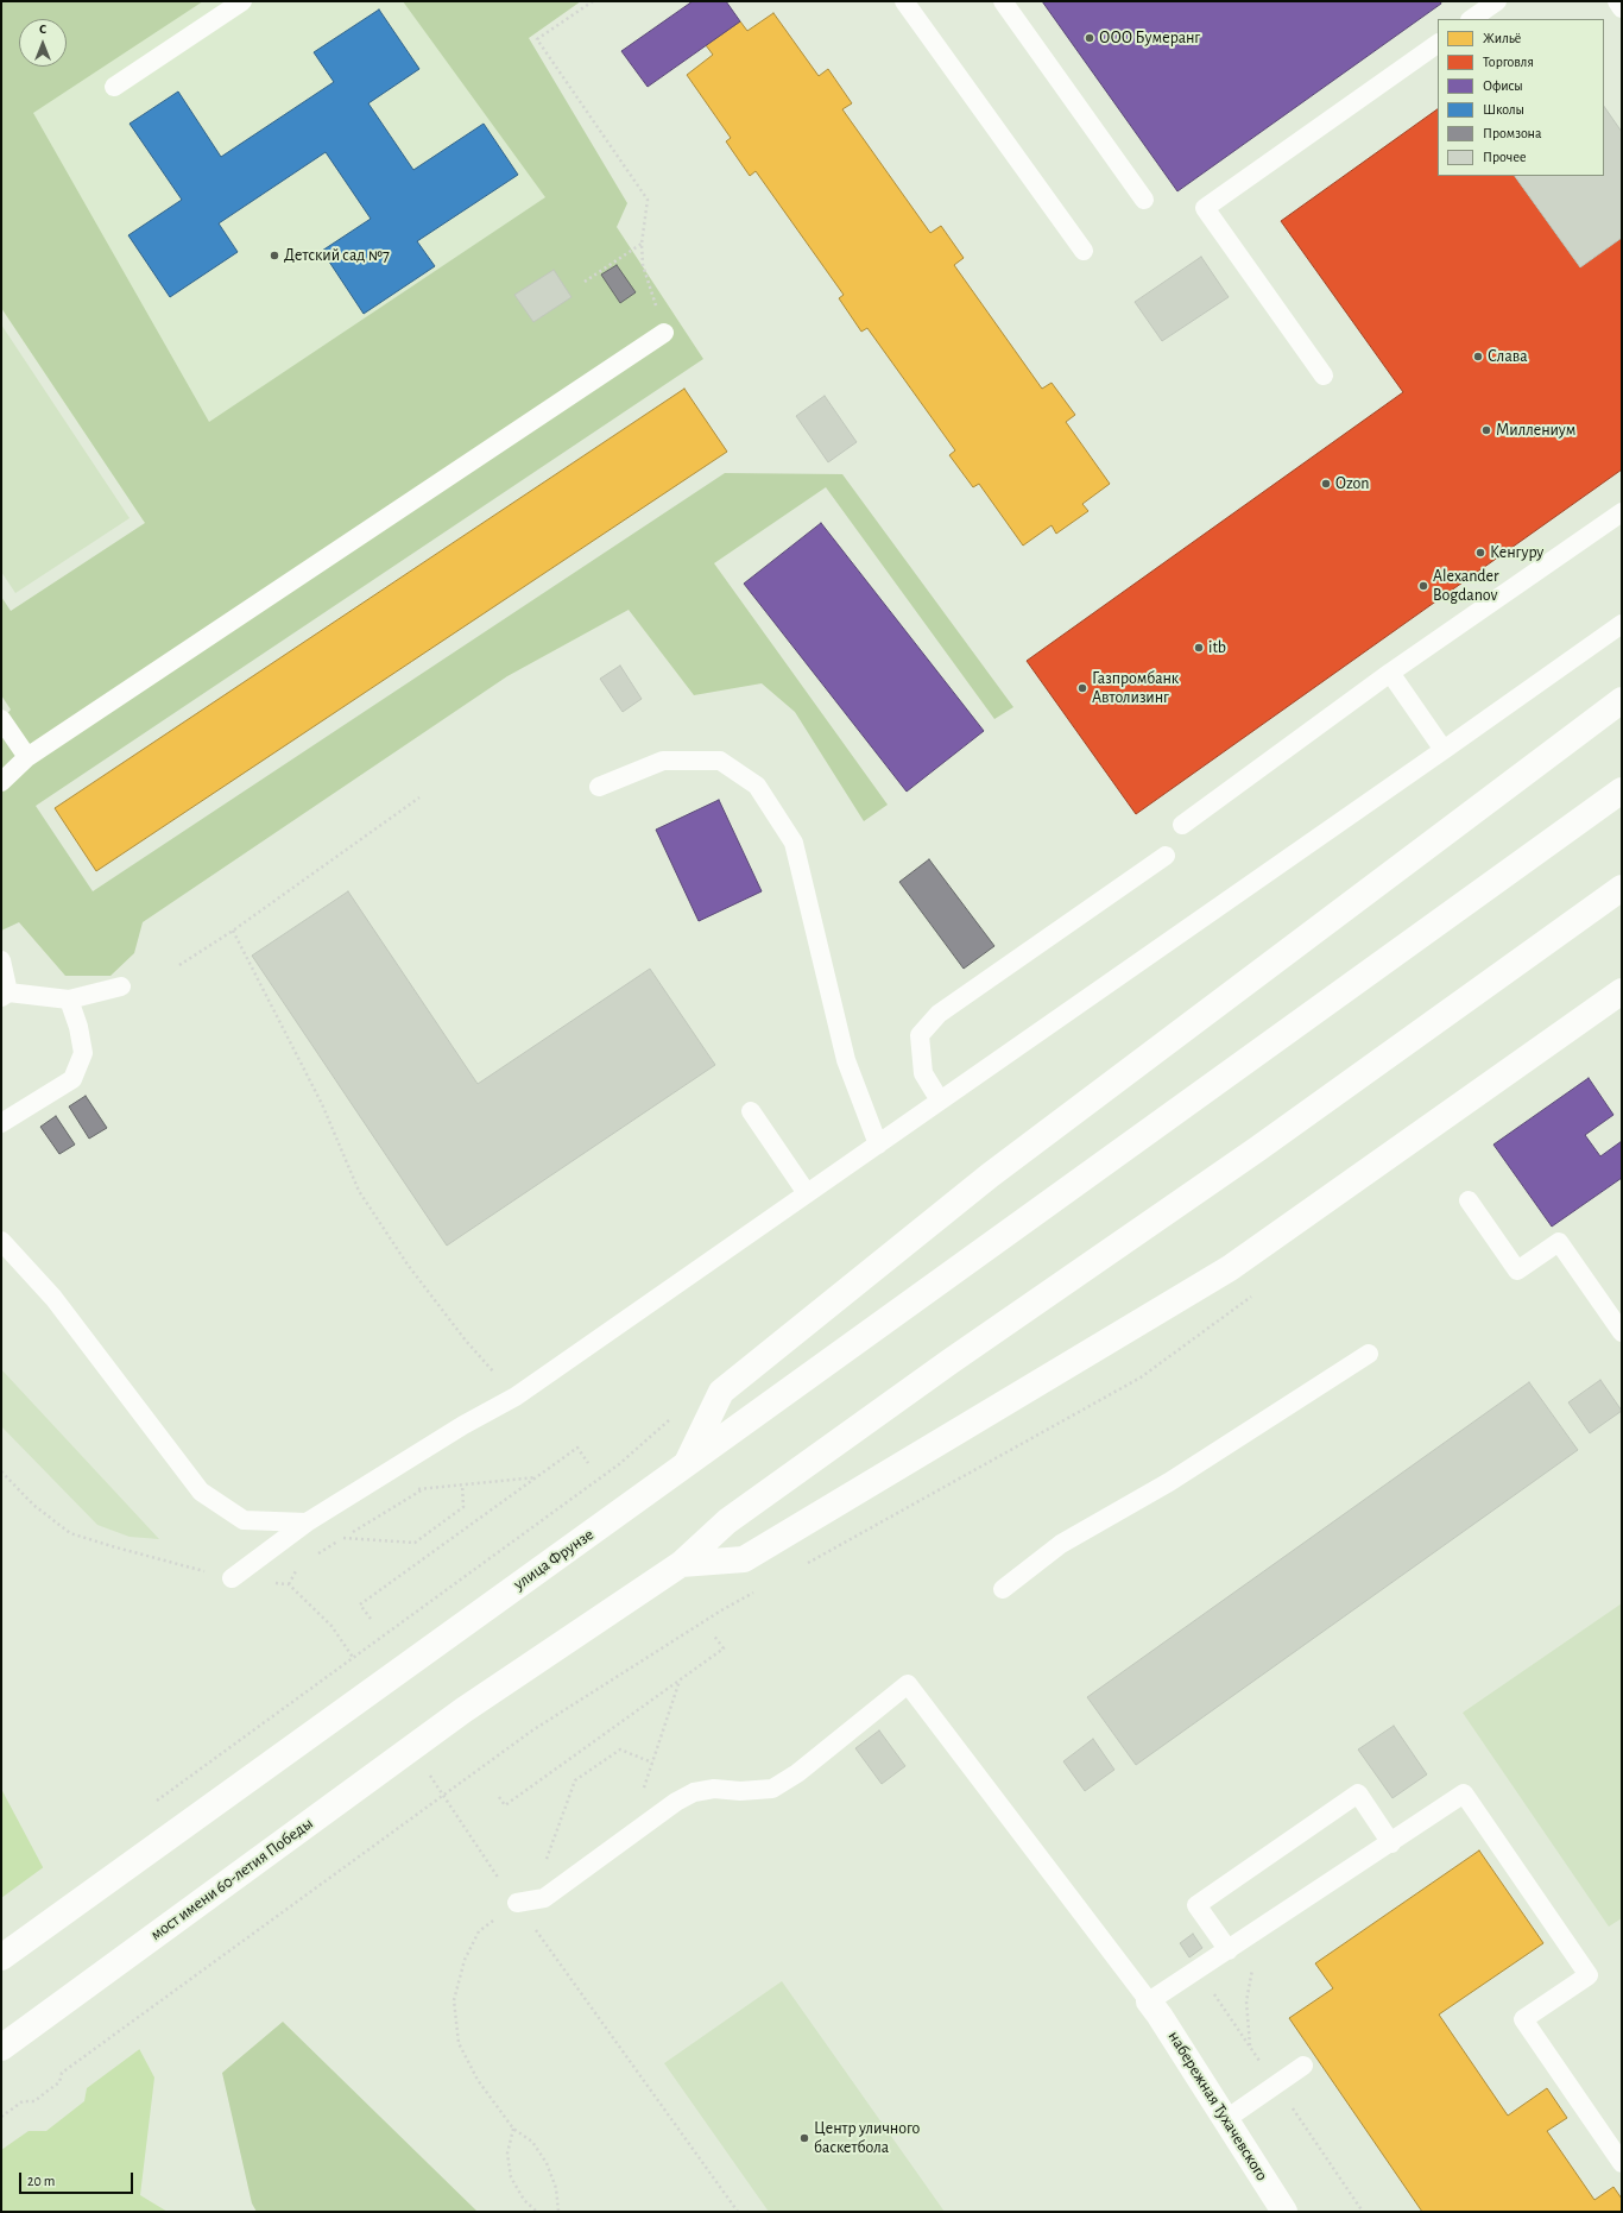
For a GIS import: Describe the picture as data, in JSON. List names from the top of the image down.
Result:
{
  "streets": {
    "main road": ["улица Фрунзе", "мост имени 60-летия Победы", "набережная Тухачевского"]
  },
  "places": [
    "ООО Бумеранг",
    "Детский сад №7",
    "Слава",
    "Миллениум",
    "Ozon",
    "Кенгуру",
    "Alexander Bogdanov",
    "itb",
    "Газпромбанк Автолизинг",
    "Центр уличного баскетбола"
  ],
  "legend": [
    "Жильё",
    "Торговля",
    "Офисы",
    "Школы",
    "Промзона",
    "Прочее"
  ],
  "scale_bar": "20 m",
  "north": "top"
}
